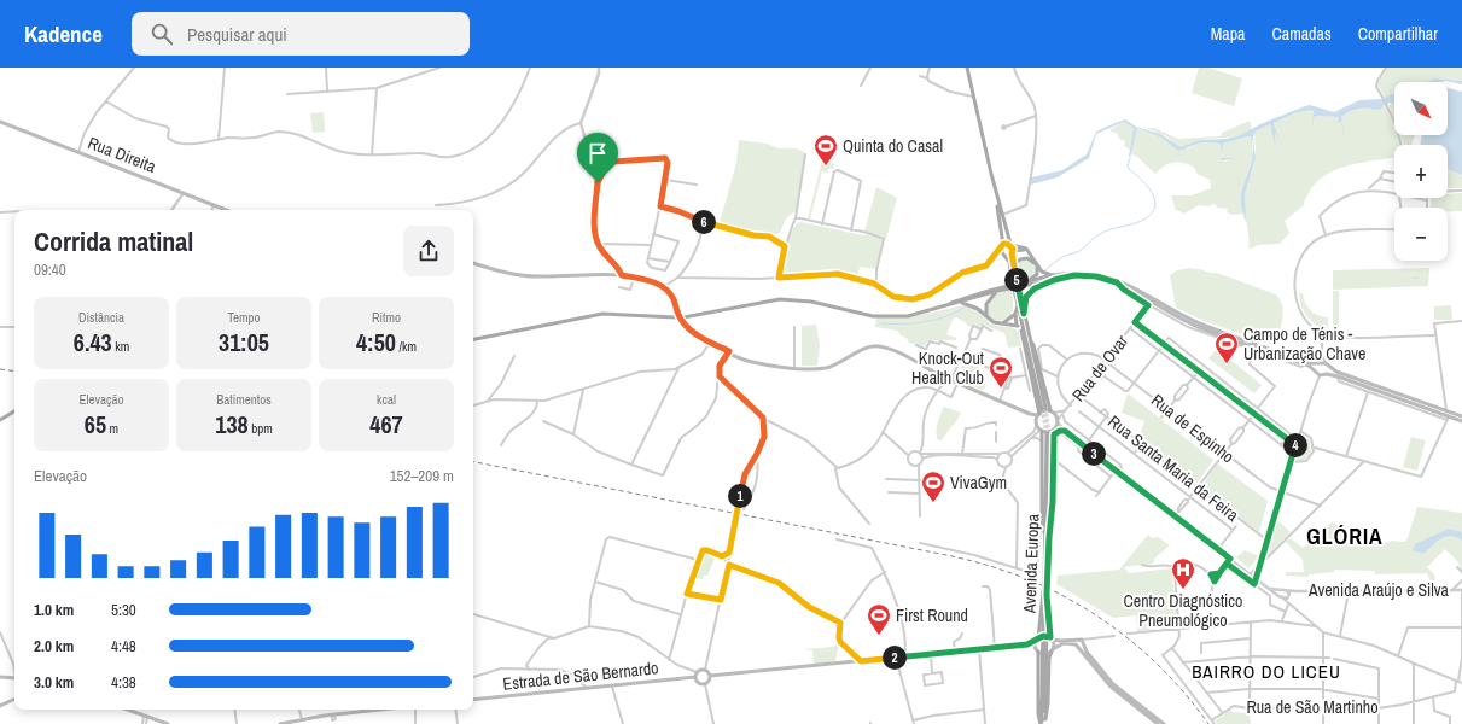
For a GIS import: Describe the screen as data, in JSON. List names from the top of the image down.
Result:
{
  "streets": {
    "main road": ["Rua Direita", "Avenida Europa", "Estrada de São Bernardo"],
    "street": [
      "Rua de Ovar",
      "Rua de Espinho",
      "Rua Santa Maria da Feira",
      "Avenida Araújo e Silva",
      "Rua de São Martinho"
    ]
  },
  "crossings": [
    ["Rua de Ovar", "Rua de Espinho"],
    ["Rua de Ovar", "Rua Santa Maria da Feira"]
  ],
  "districts": ["GLÓRIA", "BAIRRO DO LICEU"],
  "places": {
    "sports": [
      "Quinta do Casal",
      "Campo de Ténis - Urbanização Chave",
      "Knock-Out Health Club",
      "VivaGym",
      "First Round"
    ],
    "hospital": ["Centro Diagnóstico Pneumológico"]
  },
  "north": "bottom right",
  "page": {
    "header": "Kadence",
    "search": "Pesquisar aqui",
    "nav": ["Mapa", "Camadas", "Compartilhar"],
    "map_buttons": ["+", "−"],
    "pins": [
      "6",
      "5",
      "4",
      "3",
      "1",
      "2"
    ],
    "heading": ["Corrida matinal", "09:40"],
    "stats": [
      ["Distância", "6.43 km"],
      ["Tempo", "31:05"],
      ["Ritmo", "4:50 /km"],
      ["Elevação", "65 m"],
      ["Batimentos", "138 bpm"],
      ["kcal", "467"]
    ],
    "chart": ["Elevação", "152–209 m"],
    "list": [
      {
        "name": "1.0 km",
        "note": "5:30"
      },
      {
        "name": "2.0 km",
        "note": "4:48"
      },
      {
        "name": "3.0 km",
        "note": "4:38"
      }
    ]
  }
}
